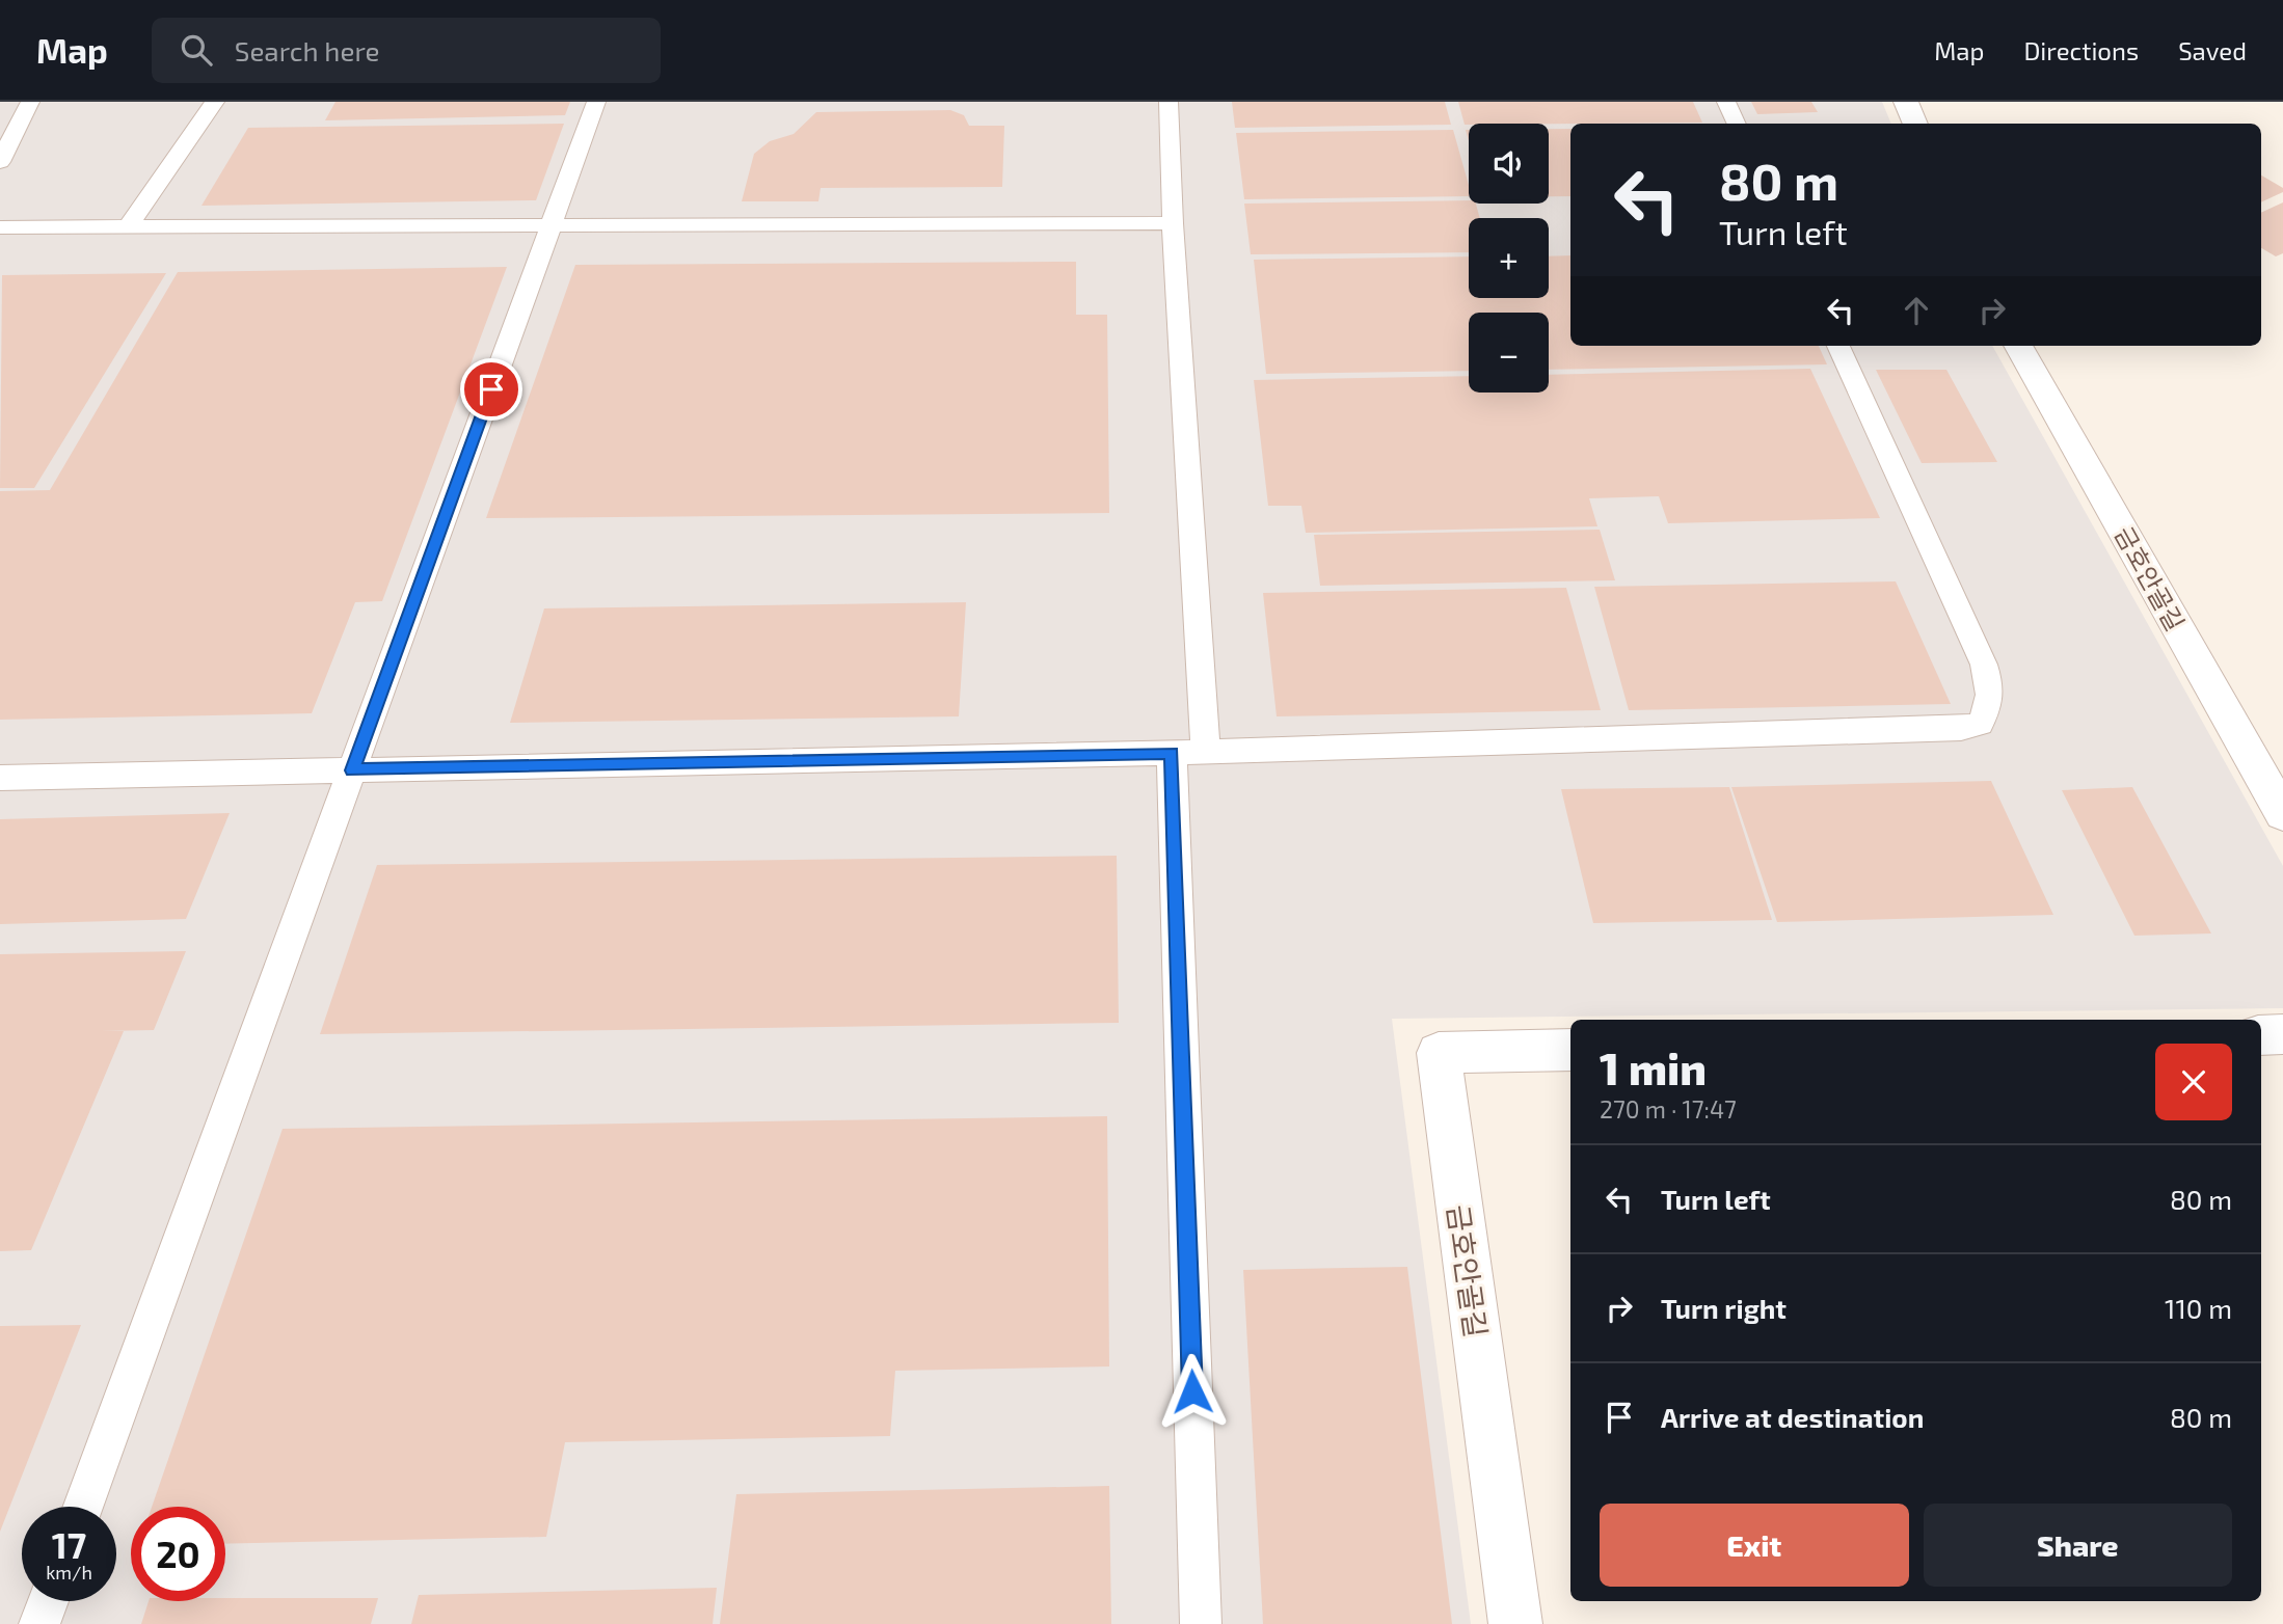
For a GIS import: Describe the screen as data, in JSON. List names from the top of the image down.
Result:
{
  "streets": {
    "street": ["금호안골길"]
  },
  "page": {
    "header": "Map",
    "search": "Search here",
    "nav": ["Map", "Directions", "Saved"],
    "map_buttons": ["+", "−"],
    "turn": ["80 m", "Turn left"],
    "heading": ["1 min", "270 m · 17:47"],
    "list": [
      {
        "name": "Turn left",
        "value": "80 m"
      },
      {
        "name": "Turn right",
        "value": "110 m"
      },
      {
        "name": "Arrive at destination",
        "value": "80 m"
      }
    ],
    "buttons": ["Exit", "Share"],
    "speed": "17 km/h",
    "limit": "20"
  }
}
